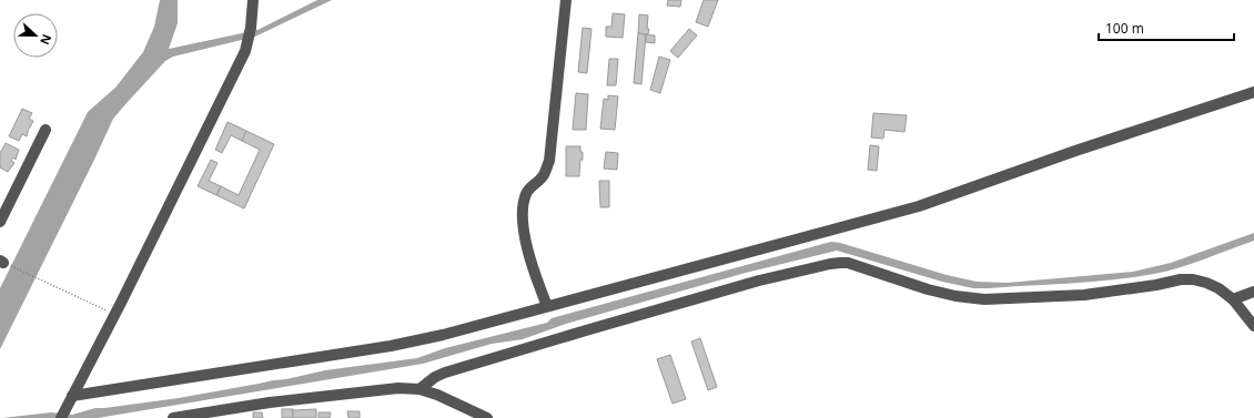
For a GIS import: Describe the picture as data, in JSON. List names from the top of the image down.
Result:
{
  "scale_bar": "100 m",
  "north": "right"
}
